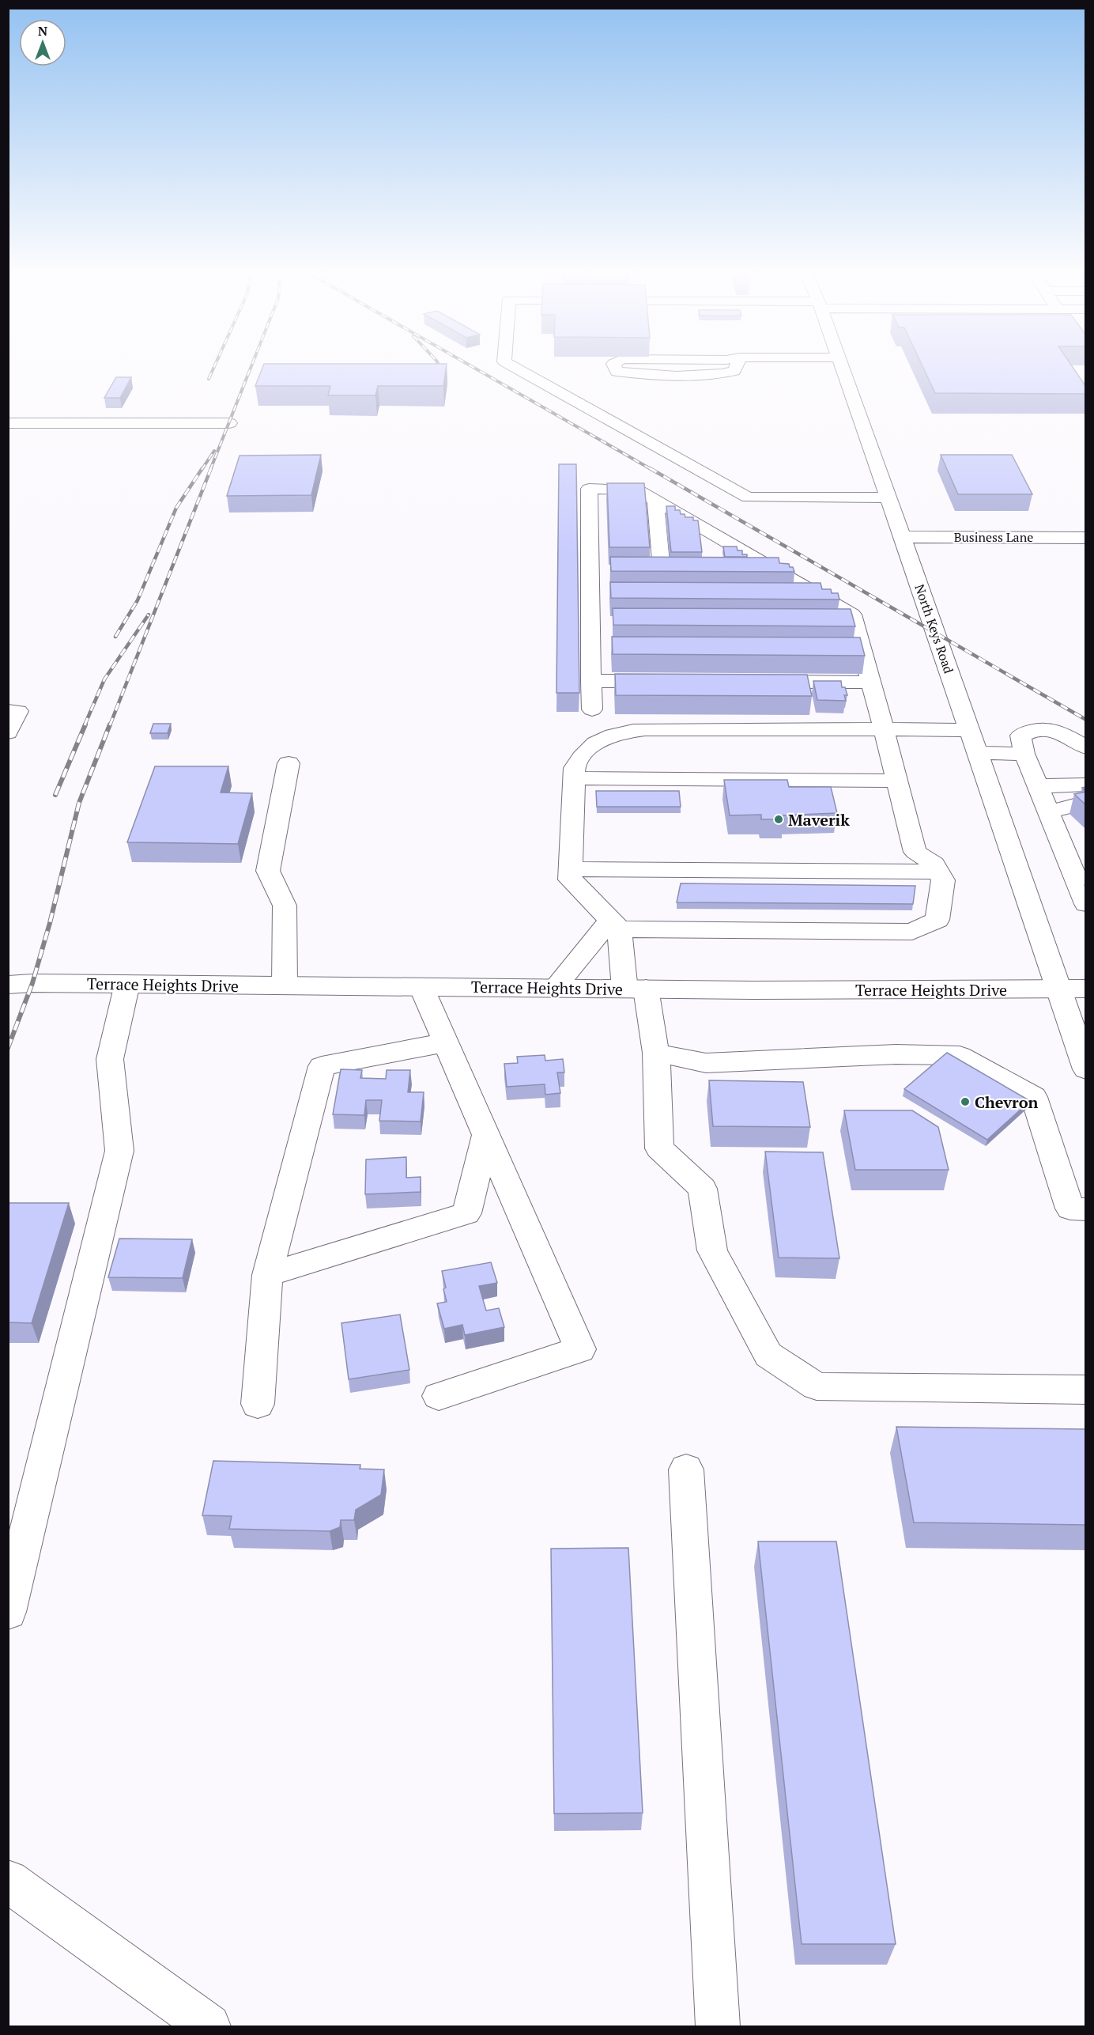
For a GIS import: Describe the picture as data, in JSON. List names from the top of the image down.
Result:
{
  "streets": {
    "street": ["Business Lane", "North Keys Road", "Terrace Heights Drive"]
  },
  "crossings": [
    ["Business Lane", "North Keys Road"],
    ["North Keys Road", "Terrace Heights Drive"]
  ],
  "places": ["Maverik", "Chevron"],
  "north": "top"
}
